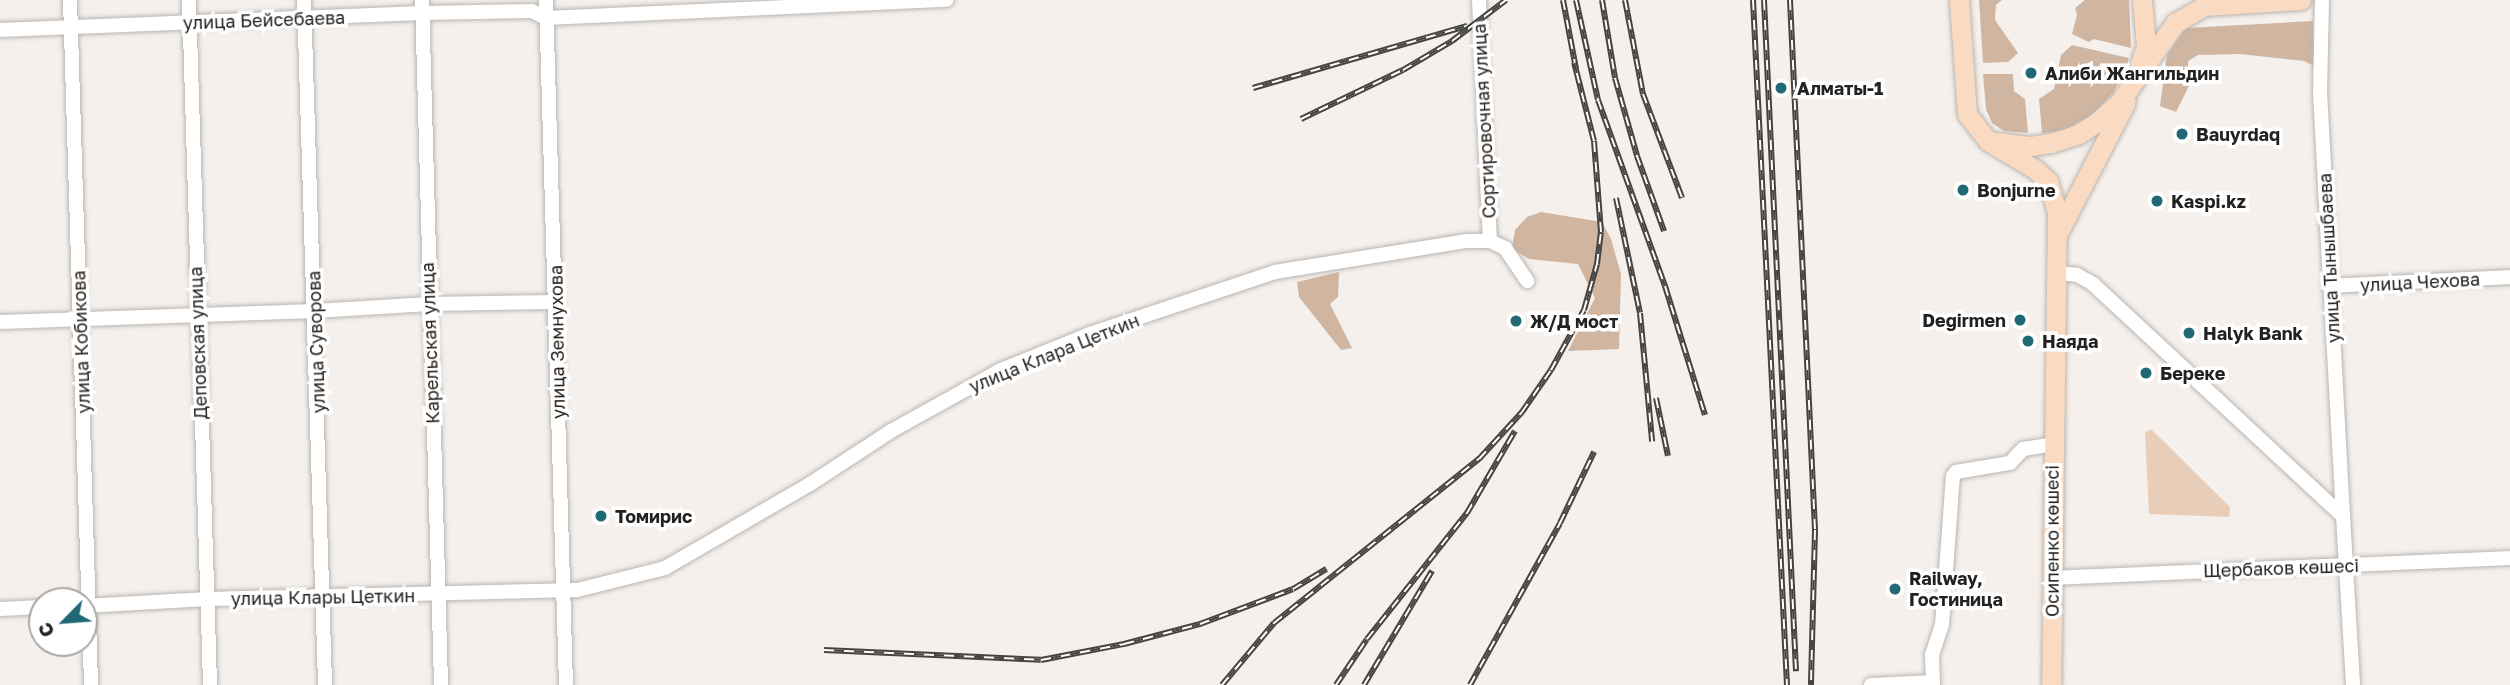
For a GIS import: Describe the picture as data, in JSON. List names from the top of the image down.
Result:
{
  "streets": {
    "main road": ["Осипенко көшесі"],
    "street": [
      "улица Бейсебаева",
      "Сортировочная улица",
      "улица Тынышбаева",
      "улица Чехова",
      "улица Кобикова",
      "улица Суворова",
      "улица Земнухова",
      "Деповская улица",
      "Карельская улица",
      "улица Клара Цеткин",
      "Щербаков көшесі",
      "улица Клары Цеткин"
    ]
  },
  "crossings": [
    ["улица Бейсебаева", "улица Кобикова"],
    ["улица Бейсебаева", "улица Суворова"],
    ["улица Бейсебаева", "улица Земнухова"],
    ["улица Бейсебаева", "Деповская улица"],
    ["улица Бейсебаева", "Карельская улица"],
    ["Сортировочная улица", "улица Клара Цеткин"],
    ["улица Тынышбаева", "улица Чехова"],
    ["улица Тынышбаева", "Щербаков көшесі"],
    ["улица Суворова", "улица Клары Цеткин"],
    ["улица Земнухова", "улица Клара Цеткин"],
    ["улица Земнухова", "улица Клары Цеткин"],
    ["Деповская улица", "улица Клары Цеткин"],
    ["Карельская улица", "улица Клары Цеткин"],
    ["улица Клара Цеткин", "улица Клары Цеткин"],
    ["Осипенко көшесі", "Щербаков көшесі"]
  ],
  "places": [
    "Алиби Жангильдин",
    "Алматы-1",
    "Bauyrdaq",
    "Bonjurne",
    "Kaspi.kz",
    "Degirmen",
    "Ж/Д мост",
    "Halyk Bank",
    "Наяда",
    "Береке",
    "Томирис",
    "Railway, Гостиница"
  ],
  "north": "bottom left"
}
